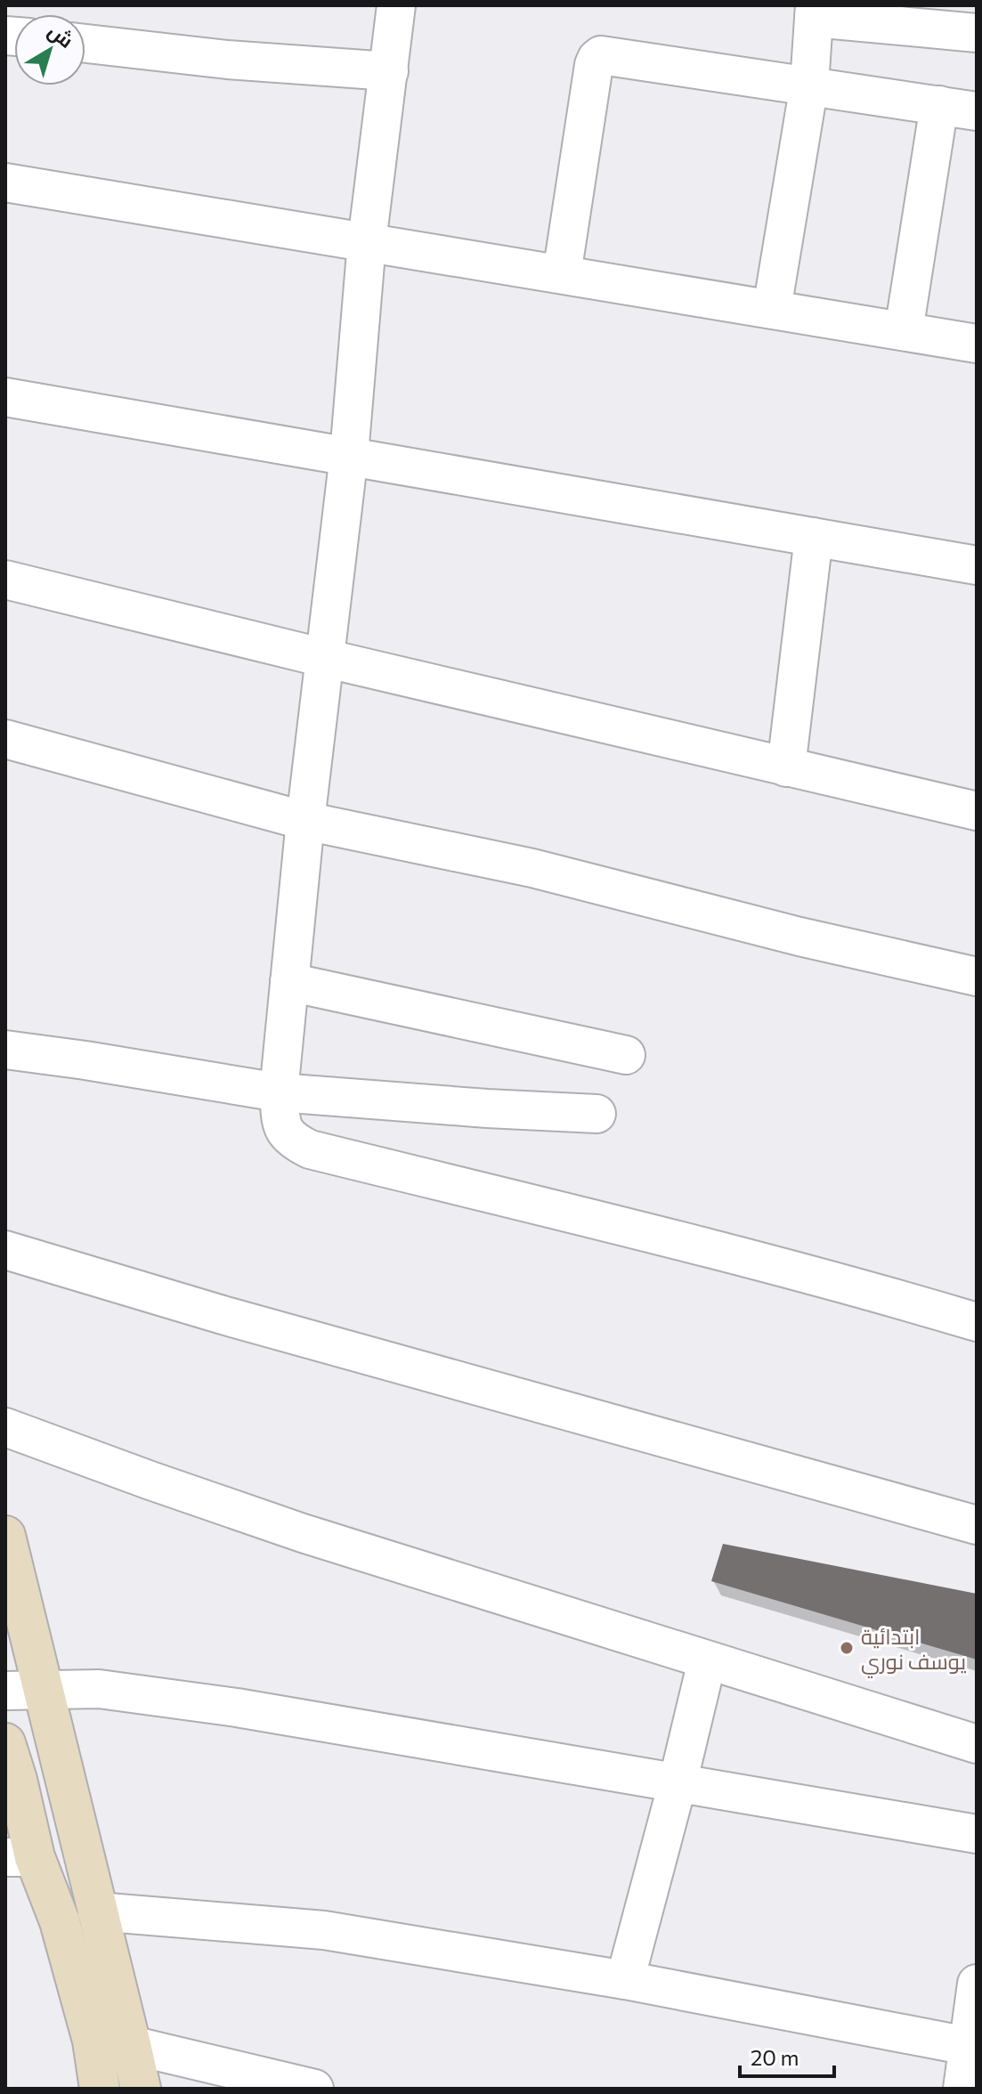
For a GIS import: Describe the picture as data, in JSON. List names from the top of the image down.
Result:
{
  "places": ["ابتدائية يوسف نوري"],
  "scale_bar": "20 m",
  "north": "top right"
}
